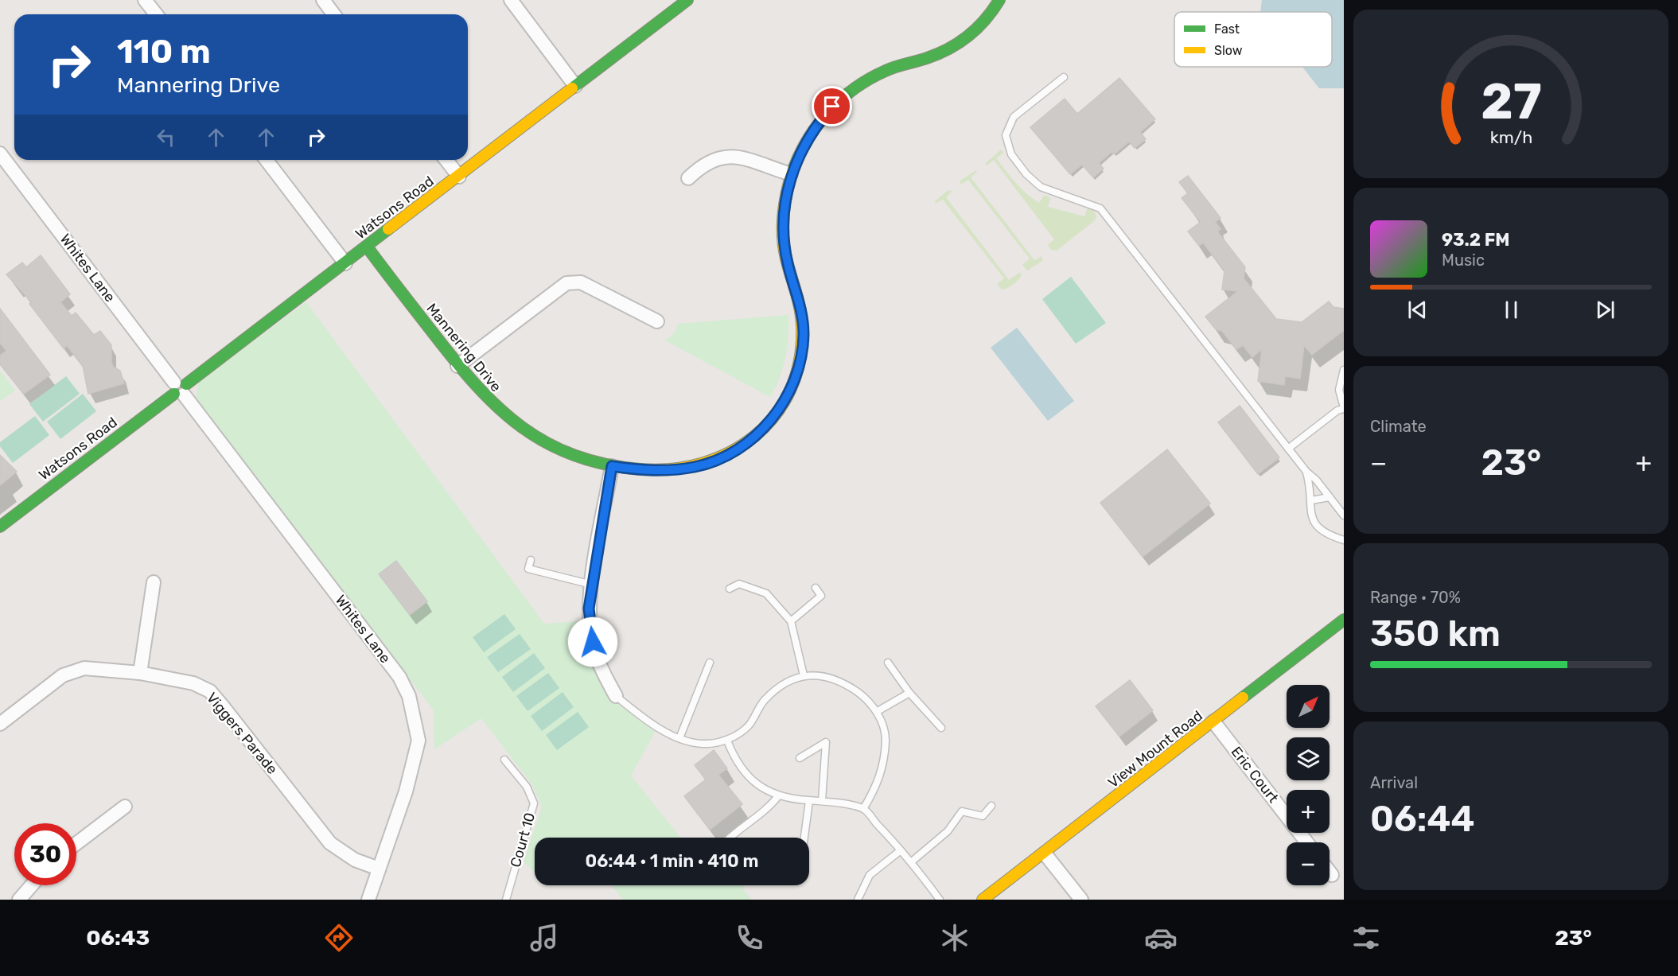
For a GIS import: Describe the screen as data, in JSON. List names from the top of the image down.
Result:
{
  "streets": {
    "street": [
      "Watsons Road",
      "Whites Lane",
      "Mannering Drive",
      "Viggers Parade",
      "View Mount Road",
      "Eric Court"
    ],
    "lane": ["Court 10"]
  },
  "crossings": [
    ["Watsons Road", "Whites Lane"],
    ["Watsons Road", "Mannering Drive"],
    ["Whites Lane", "Viggers Parade"],
    ["View Mount Road", "Eric Court"]
  ],
  "legend": ["Fast", "Slow"],
  "north": "top right",
  "page": {
    "turn": ["110 m", "Mannering Drive"],
    "song": ["93.2 FM", "Music"],
    "tile": [
      "Climate",
      ["Range · 70%", "350 km"],
      ["Arrival", "06:44"]
    ],
    "heat": ["−", "23°", "+"],
    "map_buttons": ["+", "−"],
    "limit": "30",
    "trip": "06:44 · 1 min · 410 m",
    "tabs": ["06:43", "23°"],
    "gauge": ["27", "km/h"]
  }
}
